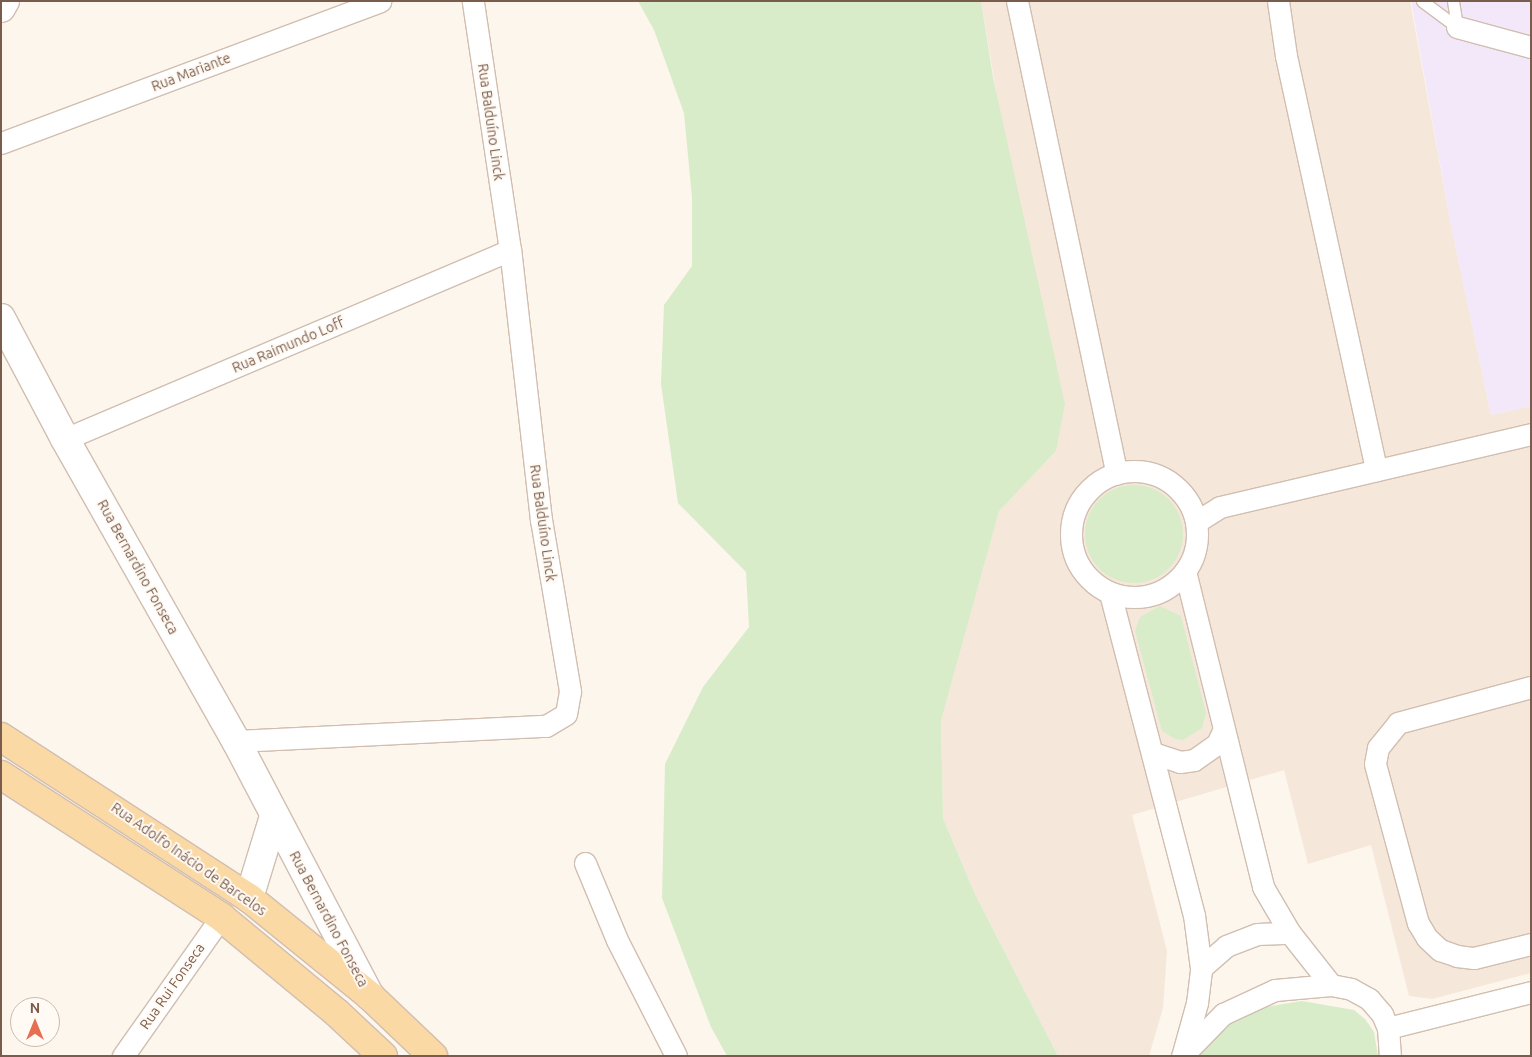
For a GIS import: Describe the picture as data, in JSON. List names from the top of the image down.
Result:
{
  "streets": {
    "main road": ["Rua Adolfo Inácio de Barcelos"],
    "street": [
      "Rua Mariante",
      "Rua Balduíno Linck",
      "Rua Raimundo Loff",
      "Rua Bernardino Fonseca",
      "Rua Rui Fonseca"
    ]
  },
  "crossings": [
    ["Rua Balduíno Linck", "Rua Raimundo Loff"],
    ["Rua Balduíno Linck", "Rua Bernardino Fonseca"],
    ["Rua Raimundo Loff", "Rua Bernardino Fonseca"],
    ["Rua Bernardino Fonseca", "Rua Adolfo Inácio de Barcelos"]
  ],
  "north": "top"
}
